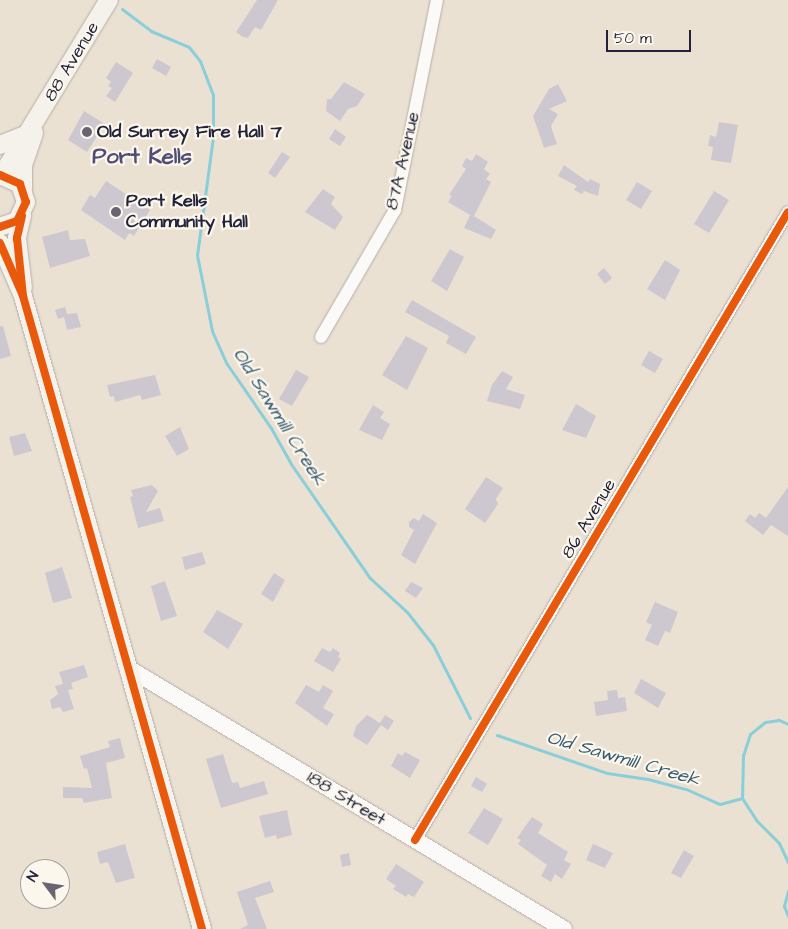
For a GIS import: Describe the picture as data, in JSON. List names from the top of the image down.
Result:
{
  "streets": {
    "main road": ["88 Avenue"],
    "street": ["87A Avenue", "86 Avenue", "188 Street"]
  },
  "crossings": [
    ["86 Avenue", "188 Street"]
  ],
  "districts": ["Port Kells"],
  "water": ["Old Sawmill Creek"],
  "places": ["Old Surrey Fire Hall 7", "Port Kells Community Hall"],
  "scale_bar": "50 m",
  "north": "top left"
}
